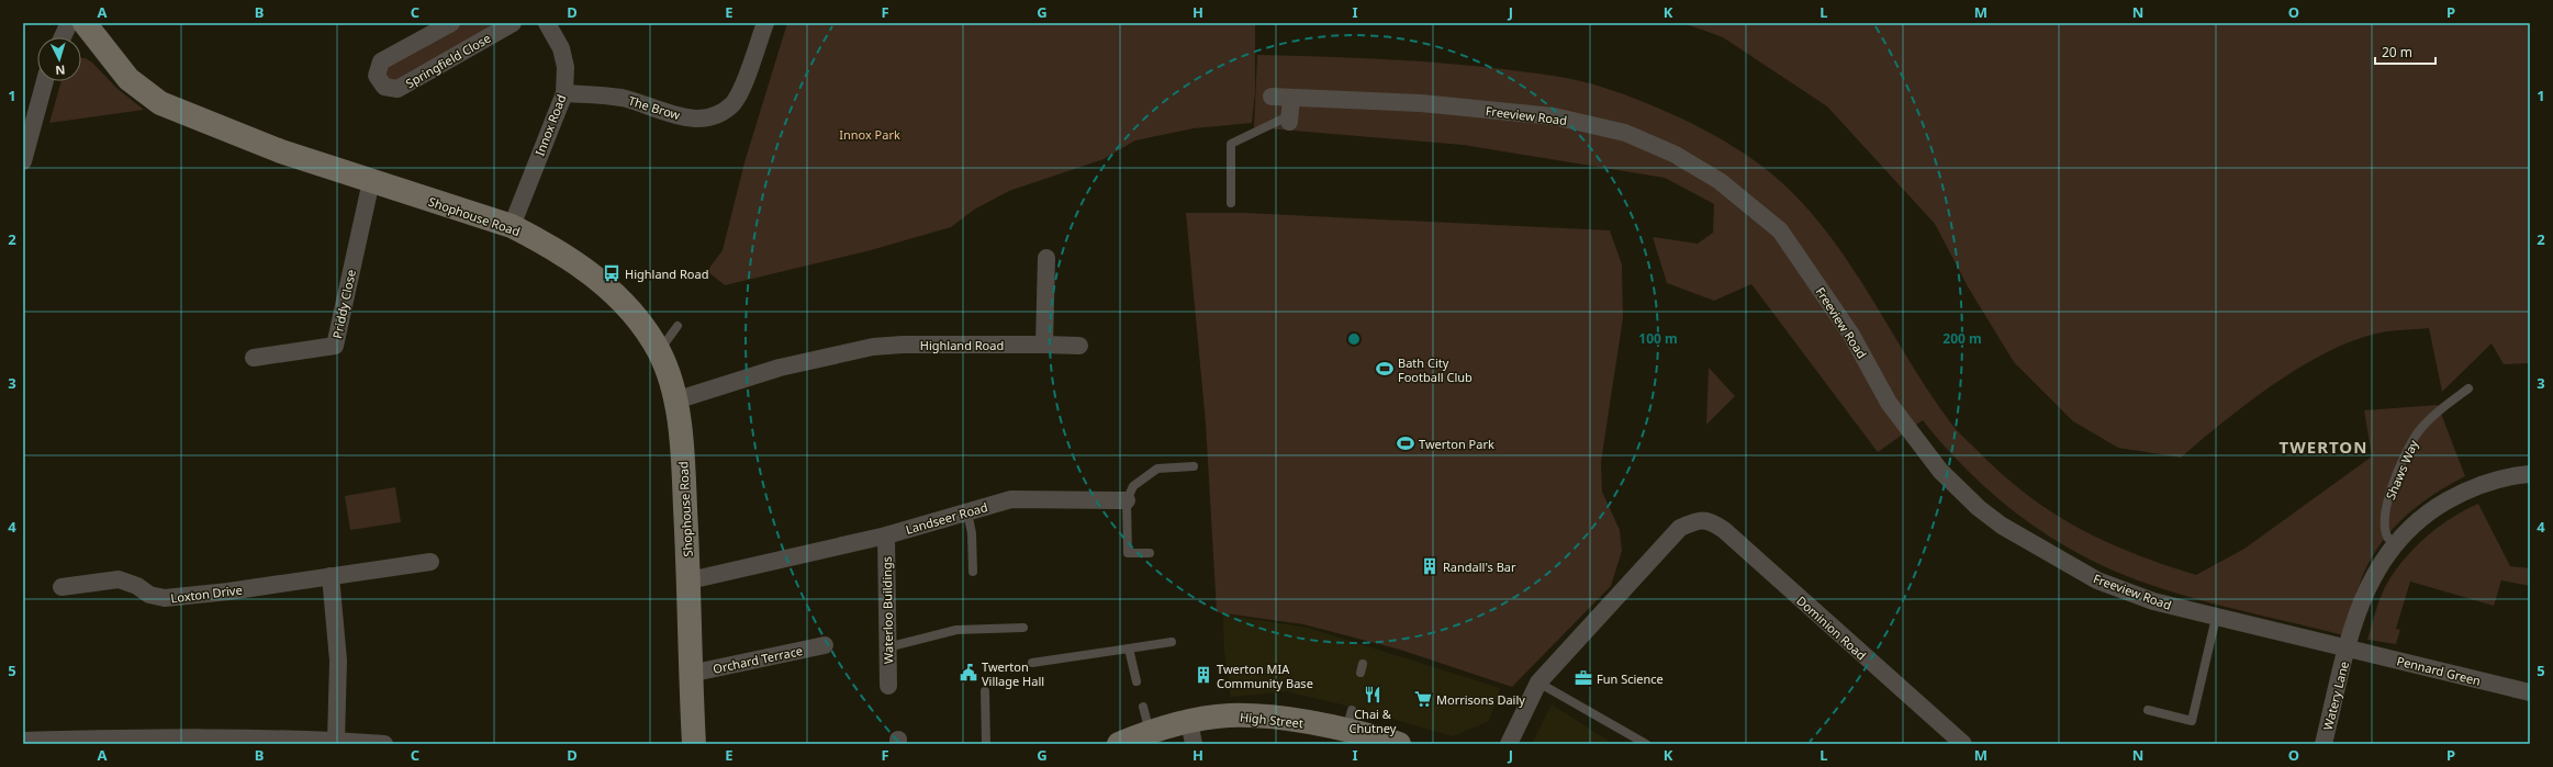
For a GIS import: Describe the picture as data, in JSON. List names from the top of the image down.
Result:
{
  "streets": {
    "street": [
      "Springfield Close",
      "The Brow",
      "Freeview Road",
      "Innox Road",
      "Shophouse Road",
      "Priddy Close",
      "Highland Road",
      "Landseer Road",
      "Loxton Drive",
      "Waterloo Buildings",
      "Dominion Road",
      "Orchard Terrace",
      "Pennard Green",
      "Watery Lane",
      "High Street"
    ],
    "lane": ["Shaws Way"]
  },
  "crossings": [
    ["The Brow", "Innox Road"],
    ["Freeview Road", "Pennard Green"],
    ["Freeview Road", "Watery Lane"],
    ["Innox Road", "Shophouse Road"],
    ["Shophouse Road", "Priddy Close"],
    ["Shophouse Road", "Highland Road"],
    ["Shophouse Road", "Landseer Road"],
    ["Shophouse Road", "Orchard Terrace"],
    ["Landseer Road", "Waterloo Buildings"],
    ["Pennard Green", "Watery Lane"]
  ],
  "districts": ["TWERTON"],
  "parks": ["Innox Park"],
  "places": {
    "bus stop": ["Highland Road"],
    "sports": ["Bath City Football Club", "Twerton Park"],
    "building": ["Randall's Bar", "Twerton MIA Community Base"],
    "public building": ["Twerton Village Hall"],
    "office": ["Fun Science"],
    "restaurant": ["Chai & Chutney"],
    "supermarket": ["Morrisons Daily"]
  },
  "scale_bar": "20 m",
  "north": "bottom",
  "grid": {
    "columns": [
      "A",
      "B",
      "C",
      "D",
      "E",
      "F",
      "G",
      "H",
      "I",
      "J",
      "K",
      "L",
      "M",
      "N",
      "O",
      "P"
    ],
    "rows": [
      "1",
      "2",
      "3",
      "4",
      "5"
    ]
  },
  "rings": ["100 m", "200 m"]
}
